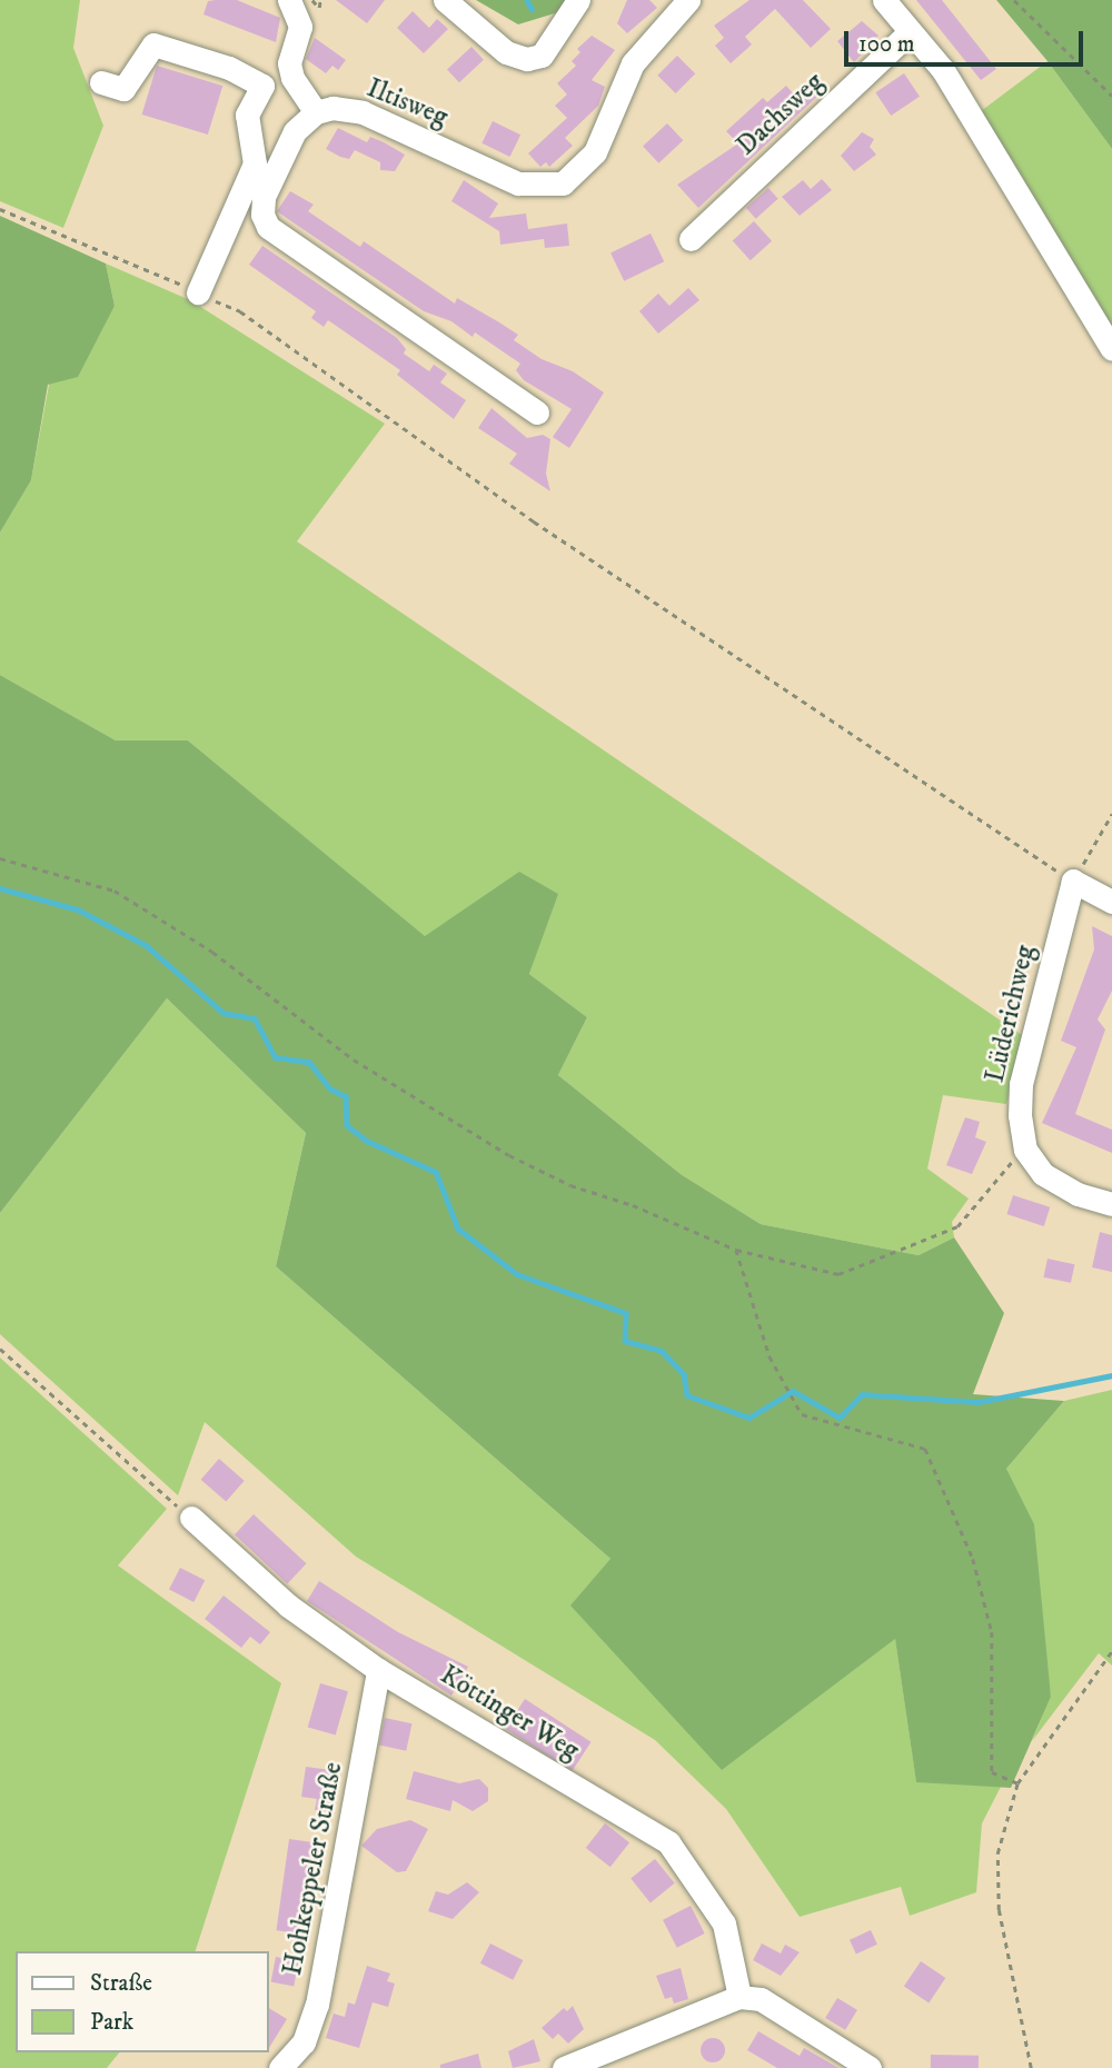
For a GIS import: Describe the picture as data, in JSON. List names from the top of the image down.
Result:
{
  "streets": {
    "street": [
      "Iltisweg",
      "Dachsweg",
      "Lüderichweg",
      "Köttinger Weg",
      "Hohkeppeler Straße"
    ]
  },
  "crossings": [
    ["Köttinger Weg", "Hohkeppeler Straße"]
  ],
  "legend": ["Straße", "Park"],
  "scale_bar": "100 m"
}
